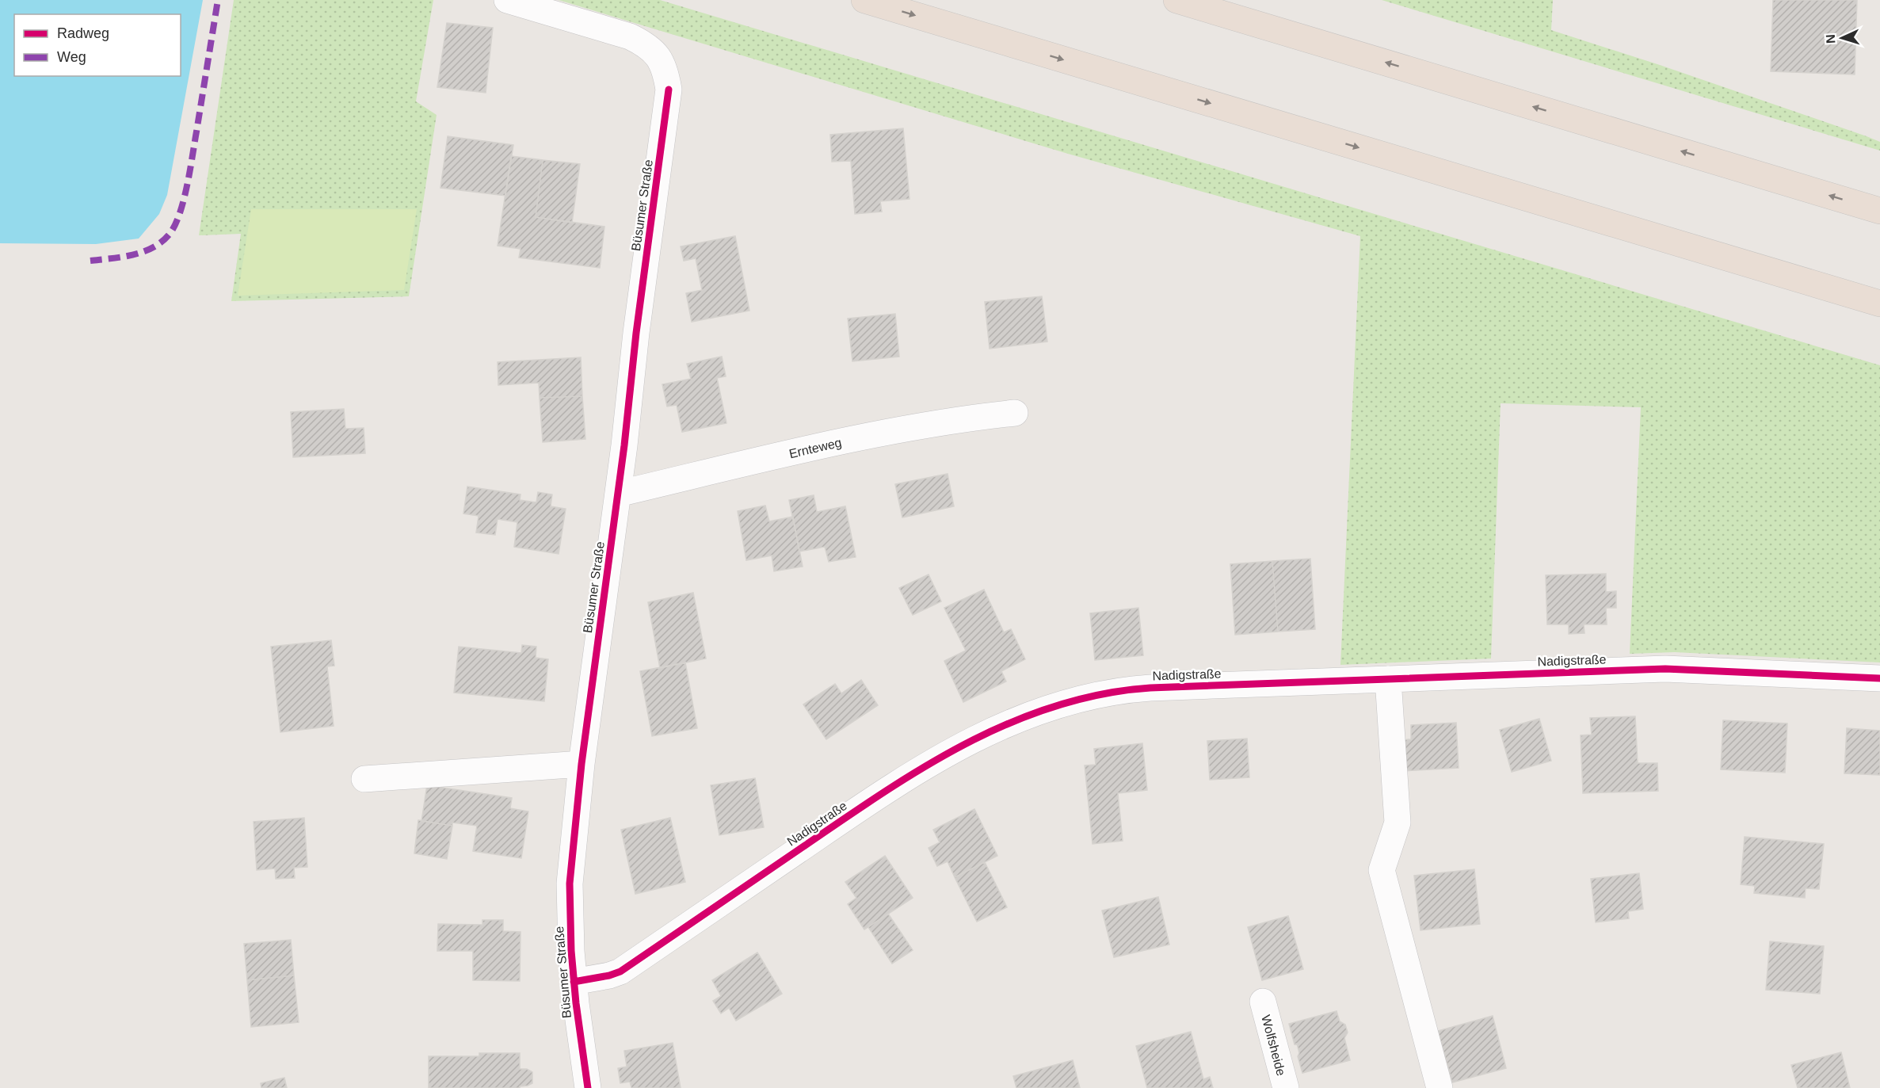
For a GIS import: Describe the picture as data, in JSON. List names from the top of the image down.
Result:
{
  "streets": {
    "street": [
      "Büsumer Straße",
      "Ernteweg",
      "Nadigstraße",
      "Wolfsheide"
    ]
  },
  "crossings": [
    ["Büsumer Straße", "Ernteweg"],
    ["Büsumer Straße", "Nadigstraße"]
  ],
  "legend": ["Radweg", "Weg"],
  "north": "left"
}
